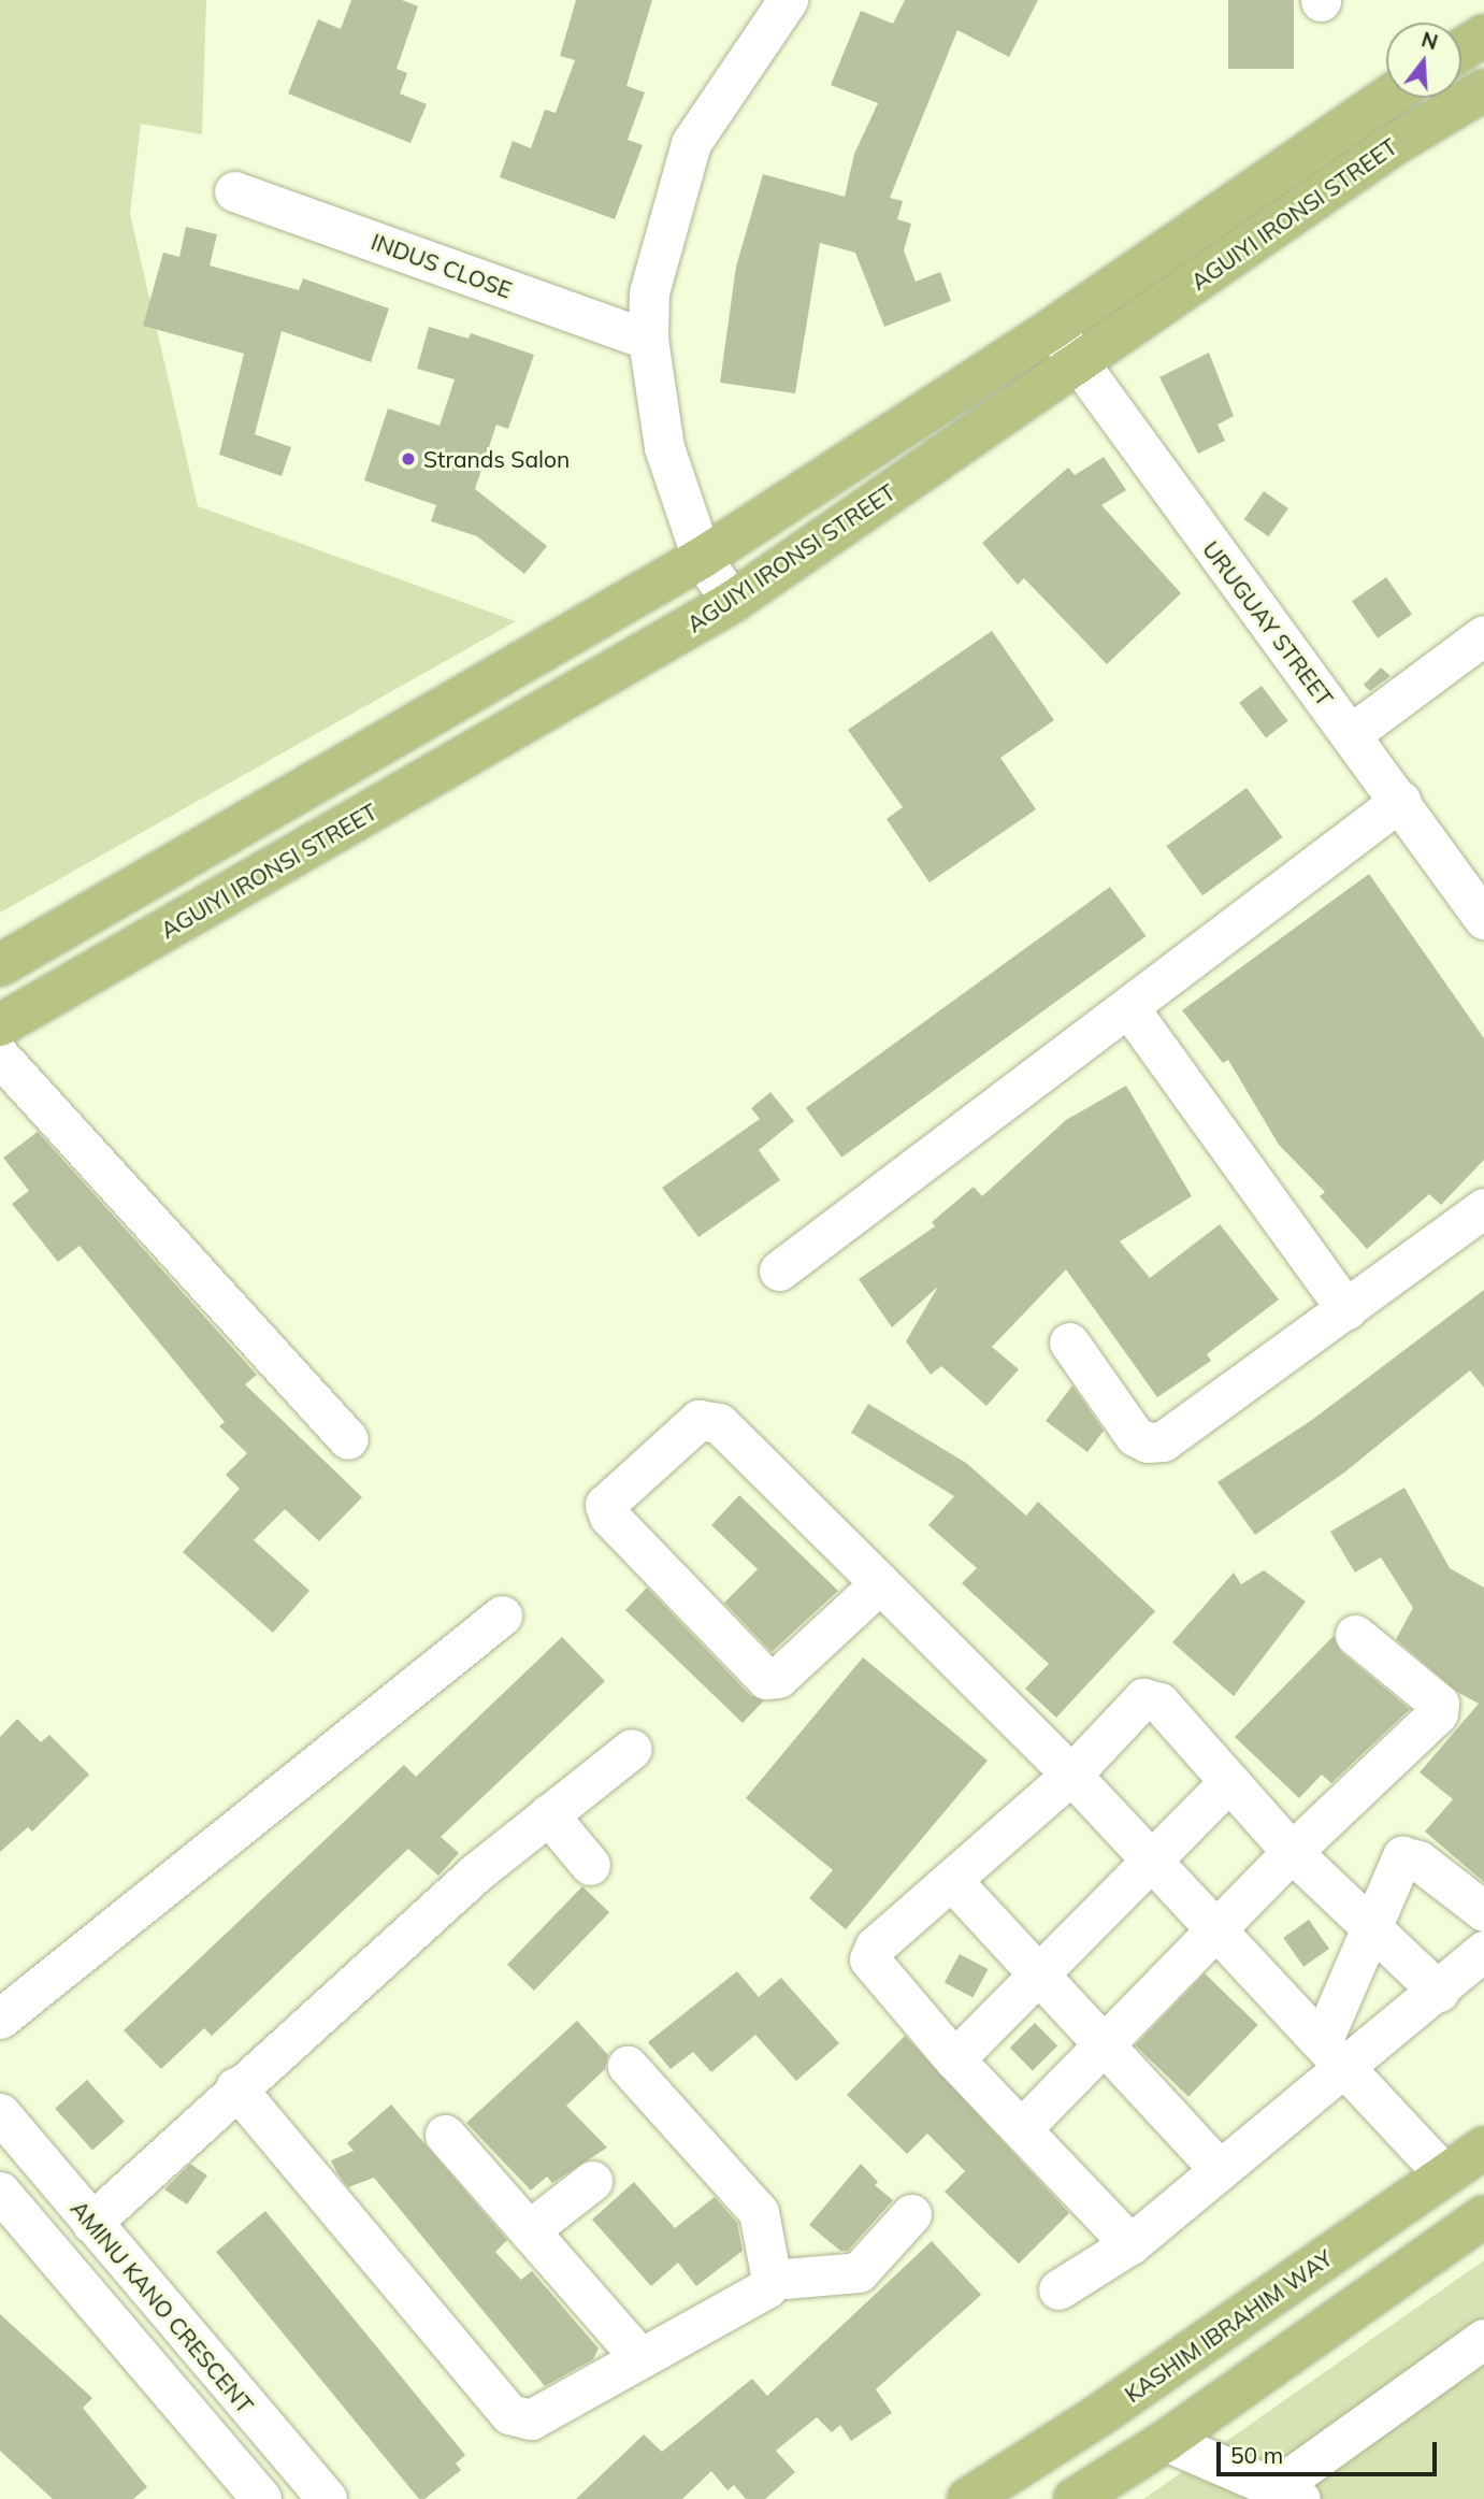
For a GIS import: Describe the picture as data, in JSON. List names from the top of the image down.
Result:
{
  "streets": {
    "main road": ["AGUIYI IRONSI STREET", "KASHIM IBRAHIM WAY"],
    "street": ["INDUS CLOSE", "URUGUAY STREET", "AMINU KANO CRESCENT"]
  },
  "crossings": [
    ["AGUIYI IRONSI STREET", "URUGUAY STREET"]
  ],
  "places": ["Strands Salon"],
  "scale_bar": "50 m",
  "north": "top"
}
